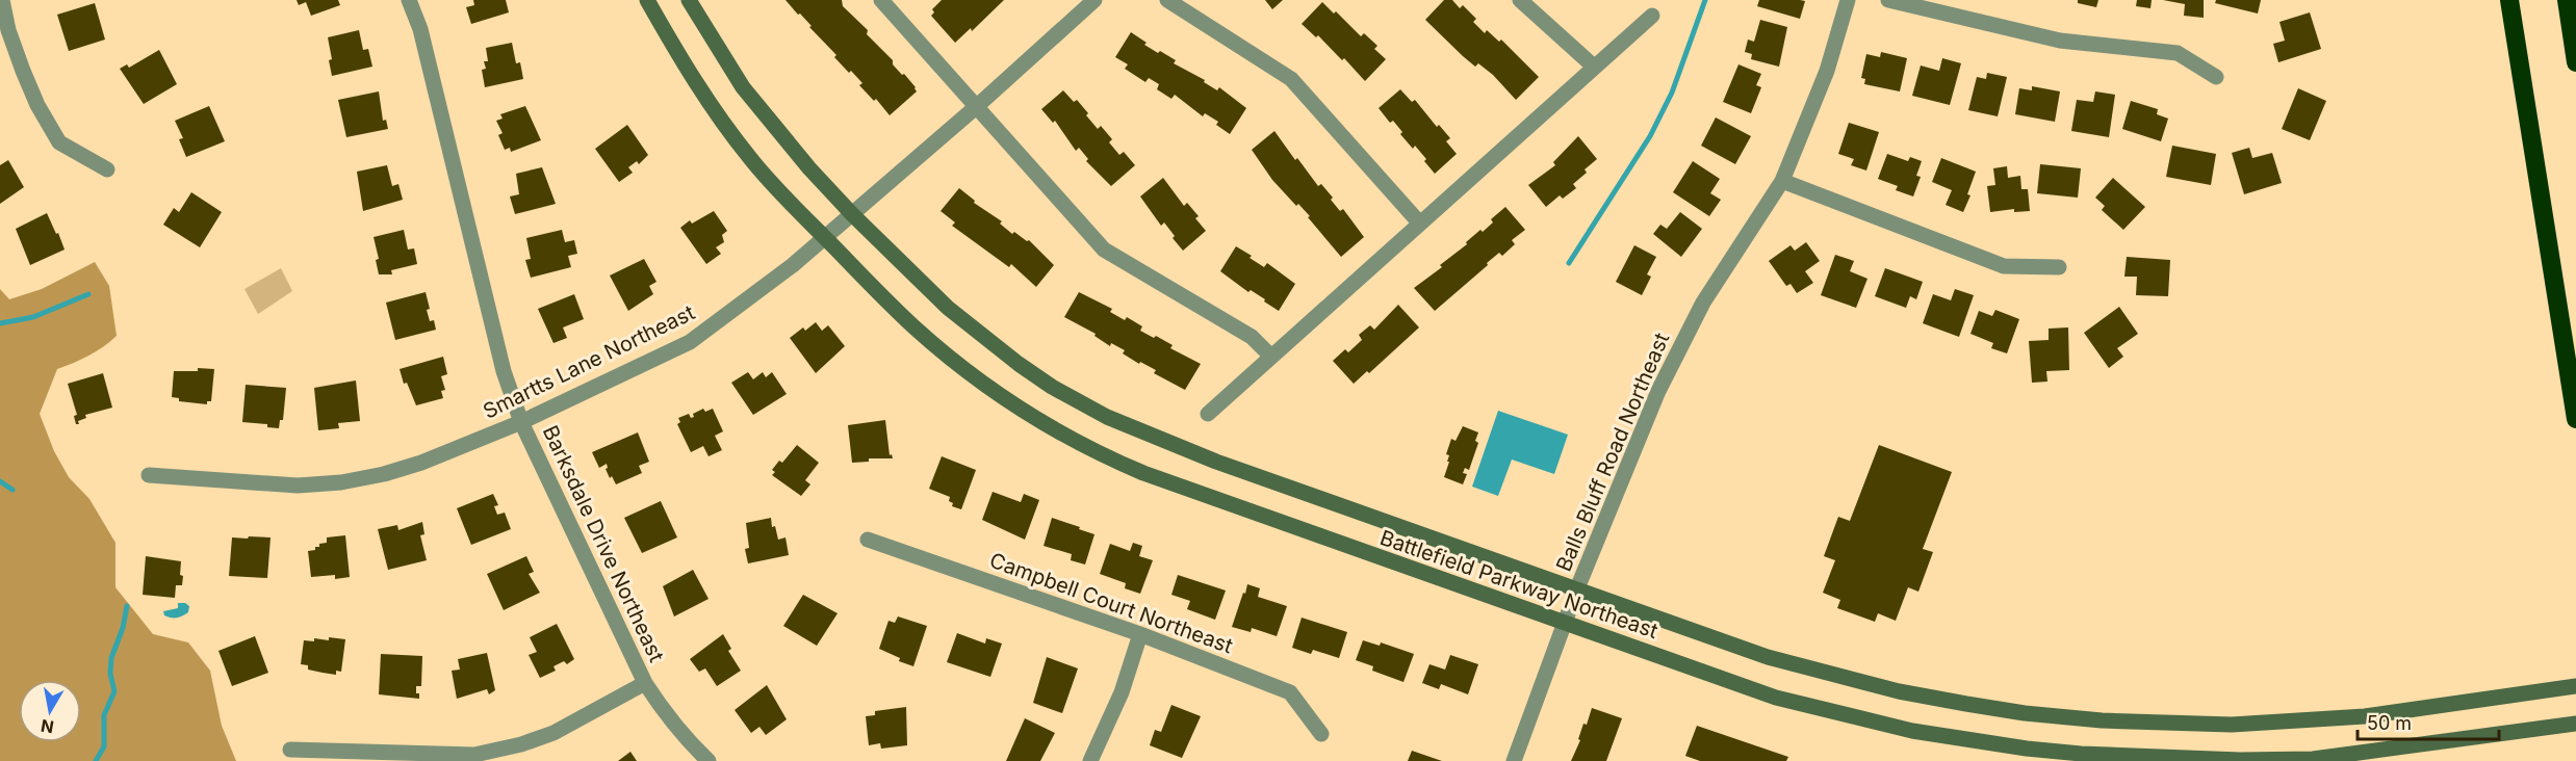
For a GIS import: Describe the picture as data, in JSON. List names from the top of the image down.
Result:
{
  "streets": {
    "main road": ["Battlefield Parkway Northeast"],
    "street": [
      "Smartts Lane Northeast",
      "Balls Bluff Road Northeast",
      "Barksdale Drive Northeast",
      "Campbell Court Northeast"
    ]
  },
  "crossings": [
    ["Smartts Lane Northeast", "Barksdale Drive Northeast"],
    ["Smartts Lane Northeast", "Battlefield Parkway Northeast"],
    ["Balls Bluff Road Northeast", "Battlefield Parkway Northeast"]
  ],
  "scale_bar": "50 m",
  "north": "bottom"
}
